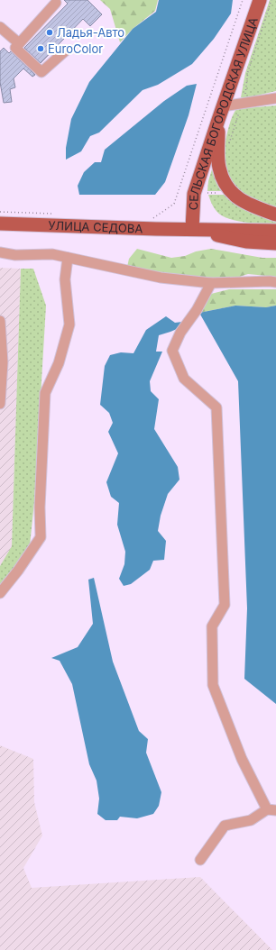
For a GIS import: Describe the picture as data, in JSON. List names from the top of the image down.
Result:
{
  "streets": {
    "main road": ["СЕЛЬСКАЯ БОГОРОДСКАЯ УЛИЦА", "УЛИЦА СЕДОВА"]
  },
  "crossings": [
    ["СЕЛЬСКАЯ БОГОРОДСКАЯ УЛИЦА", "УЛИЦА СЕДОВА"]
  ],
  "places": ["Ладья-Авто", "EuroColor"]
}
